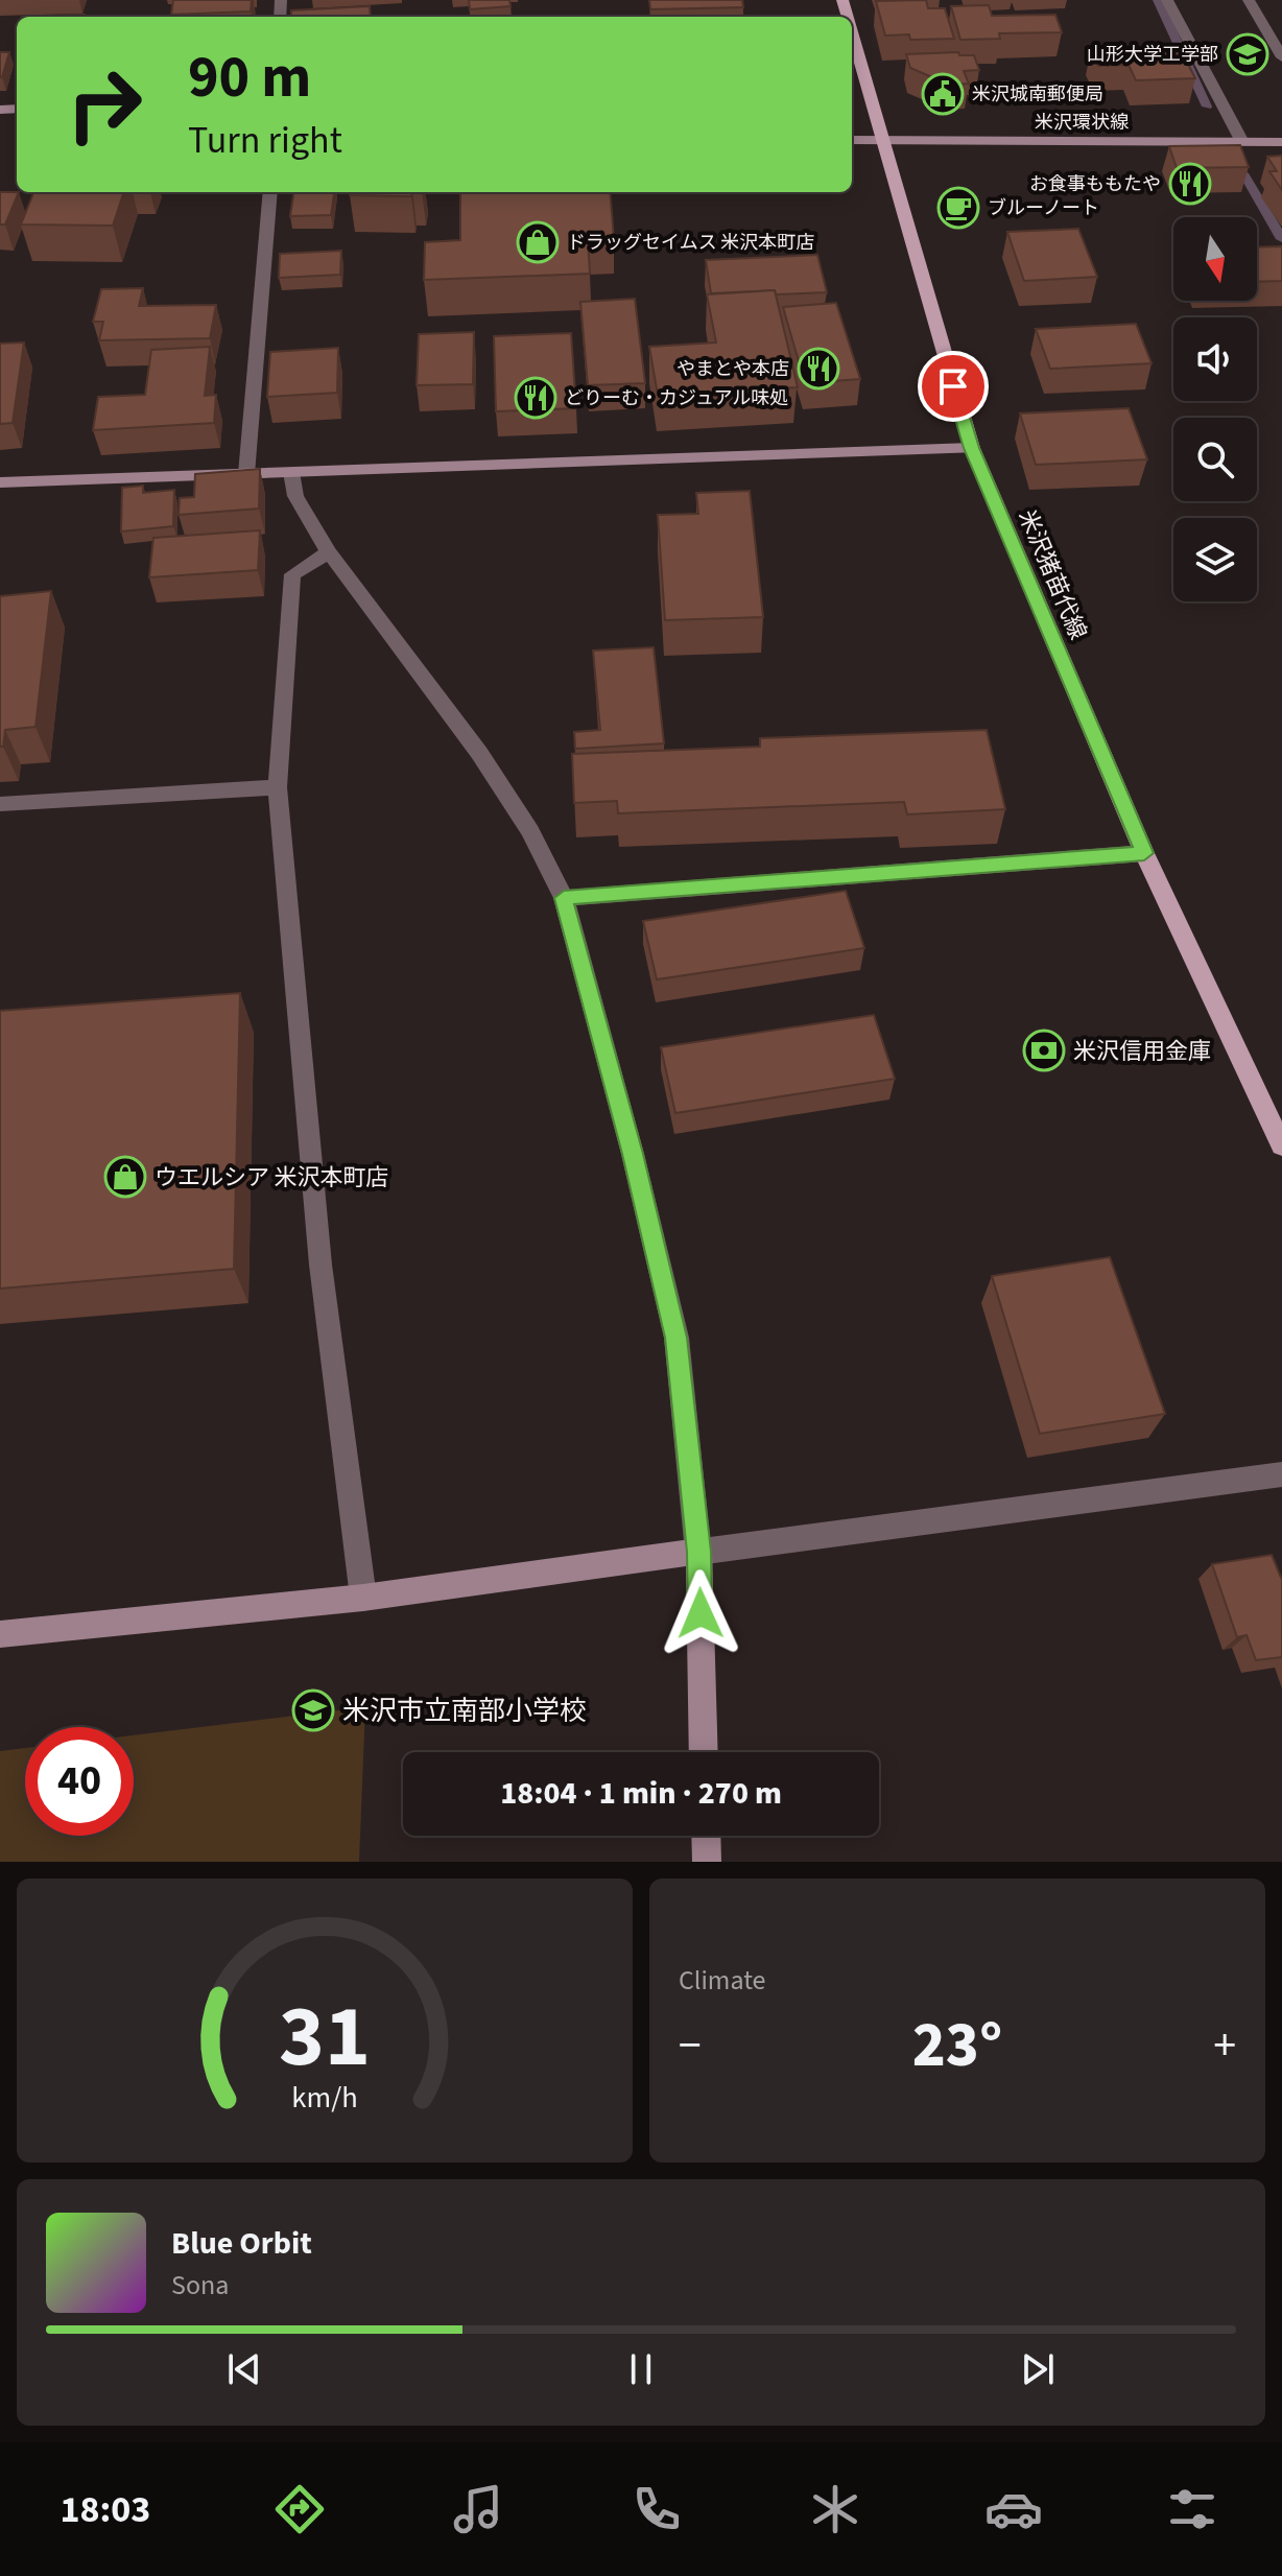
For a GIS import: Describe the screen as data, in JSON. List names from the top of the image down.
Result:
{
  "streets": {
    "main road": ["米沢猪苗代線"],
    "street": ["米沢環状線"]
  },
  "crossings": [
    ["米沢環状線", "米沢猪苗代線"]
  ],
  "places": {
    "school or university": ["山形大学工学部", "米沢市立南部小学校"],
    "public building": ["米沢城南郵便局"],
    "restaurant": ["お食事ももたや", "やまとや本店", "どりーむ・カジュアル味処"],
    "cafe": ["ブルーノート"],
    "shop": ["ドラッグセイムス 米沢本町店", "ウエルシア 米沢本町店"],
    "bank": ["米沢信用金庫"]
  },
  "north": "bottom",
  "page": {
    "turn": ["90 m", "Turn right"],
    "limit": "40",
    "trip": "18:04 · 1 min · 270 m",
    "tile": "Climate",
    "heat": ["−", "23°", "+"],
    "song": ["Blue Orbit", "Sona"],
    "tabs": "18:03",
    "gauge": ["31", "km/h"]
  }
}
